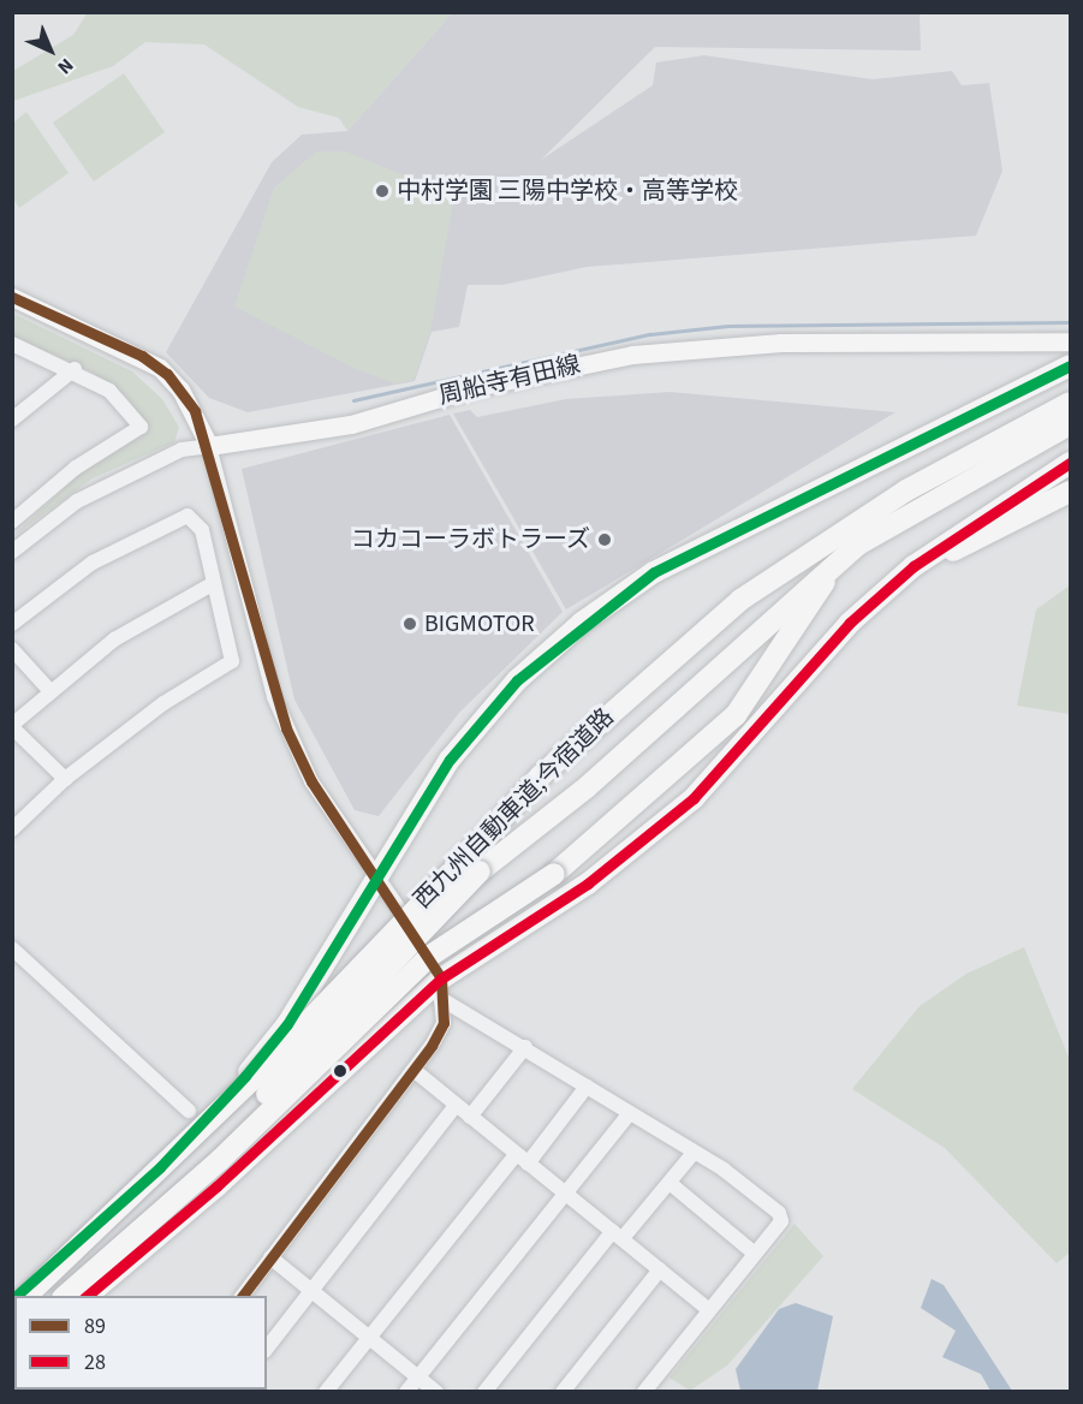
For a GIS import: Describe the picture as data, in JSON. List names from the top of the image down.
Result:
{
  "streets": {
    "highway": ["西九州自動車道;今宿道路"],
    "main road": ["周船寺有田線"]
  },
  "places": ["中村学園 三陽中学校・高等学校", "コカコーラボトラーズ", "BIGMOTOR"],
  "lines": ["transit line 89", "transit line 28"],
  "legend": ["89", "28"],
  "north": "bottom right"
}
